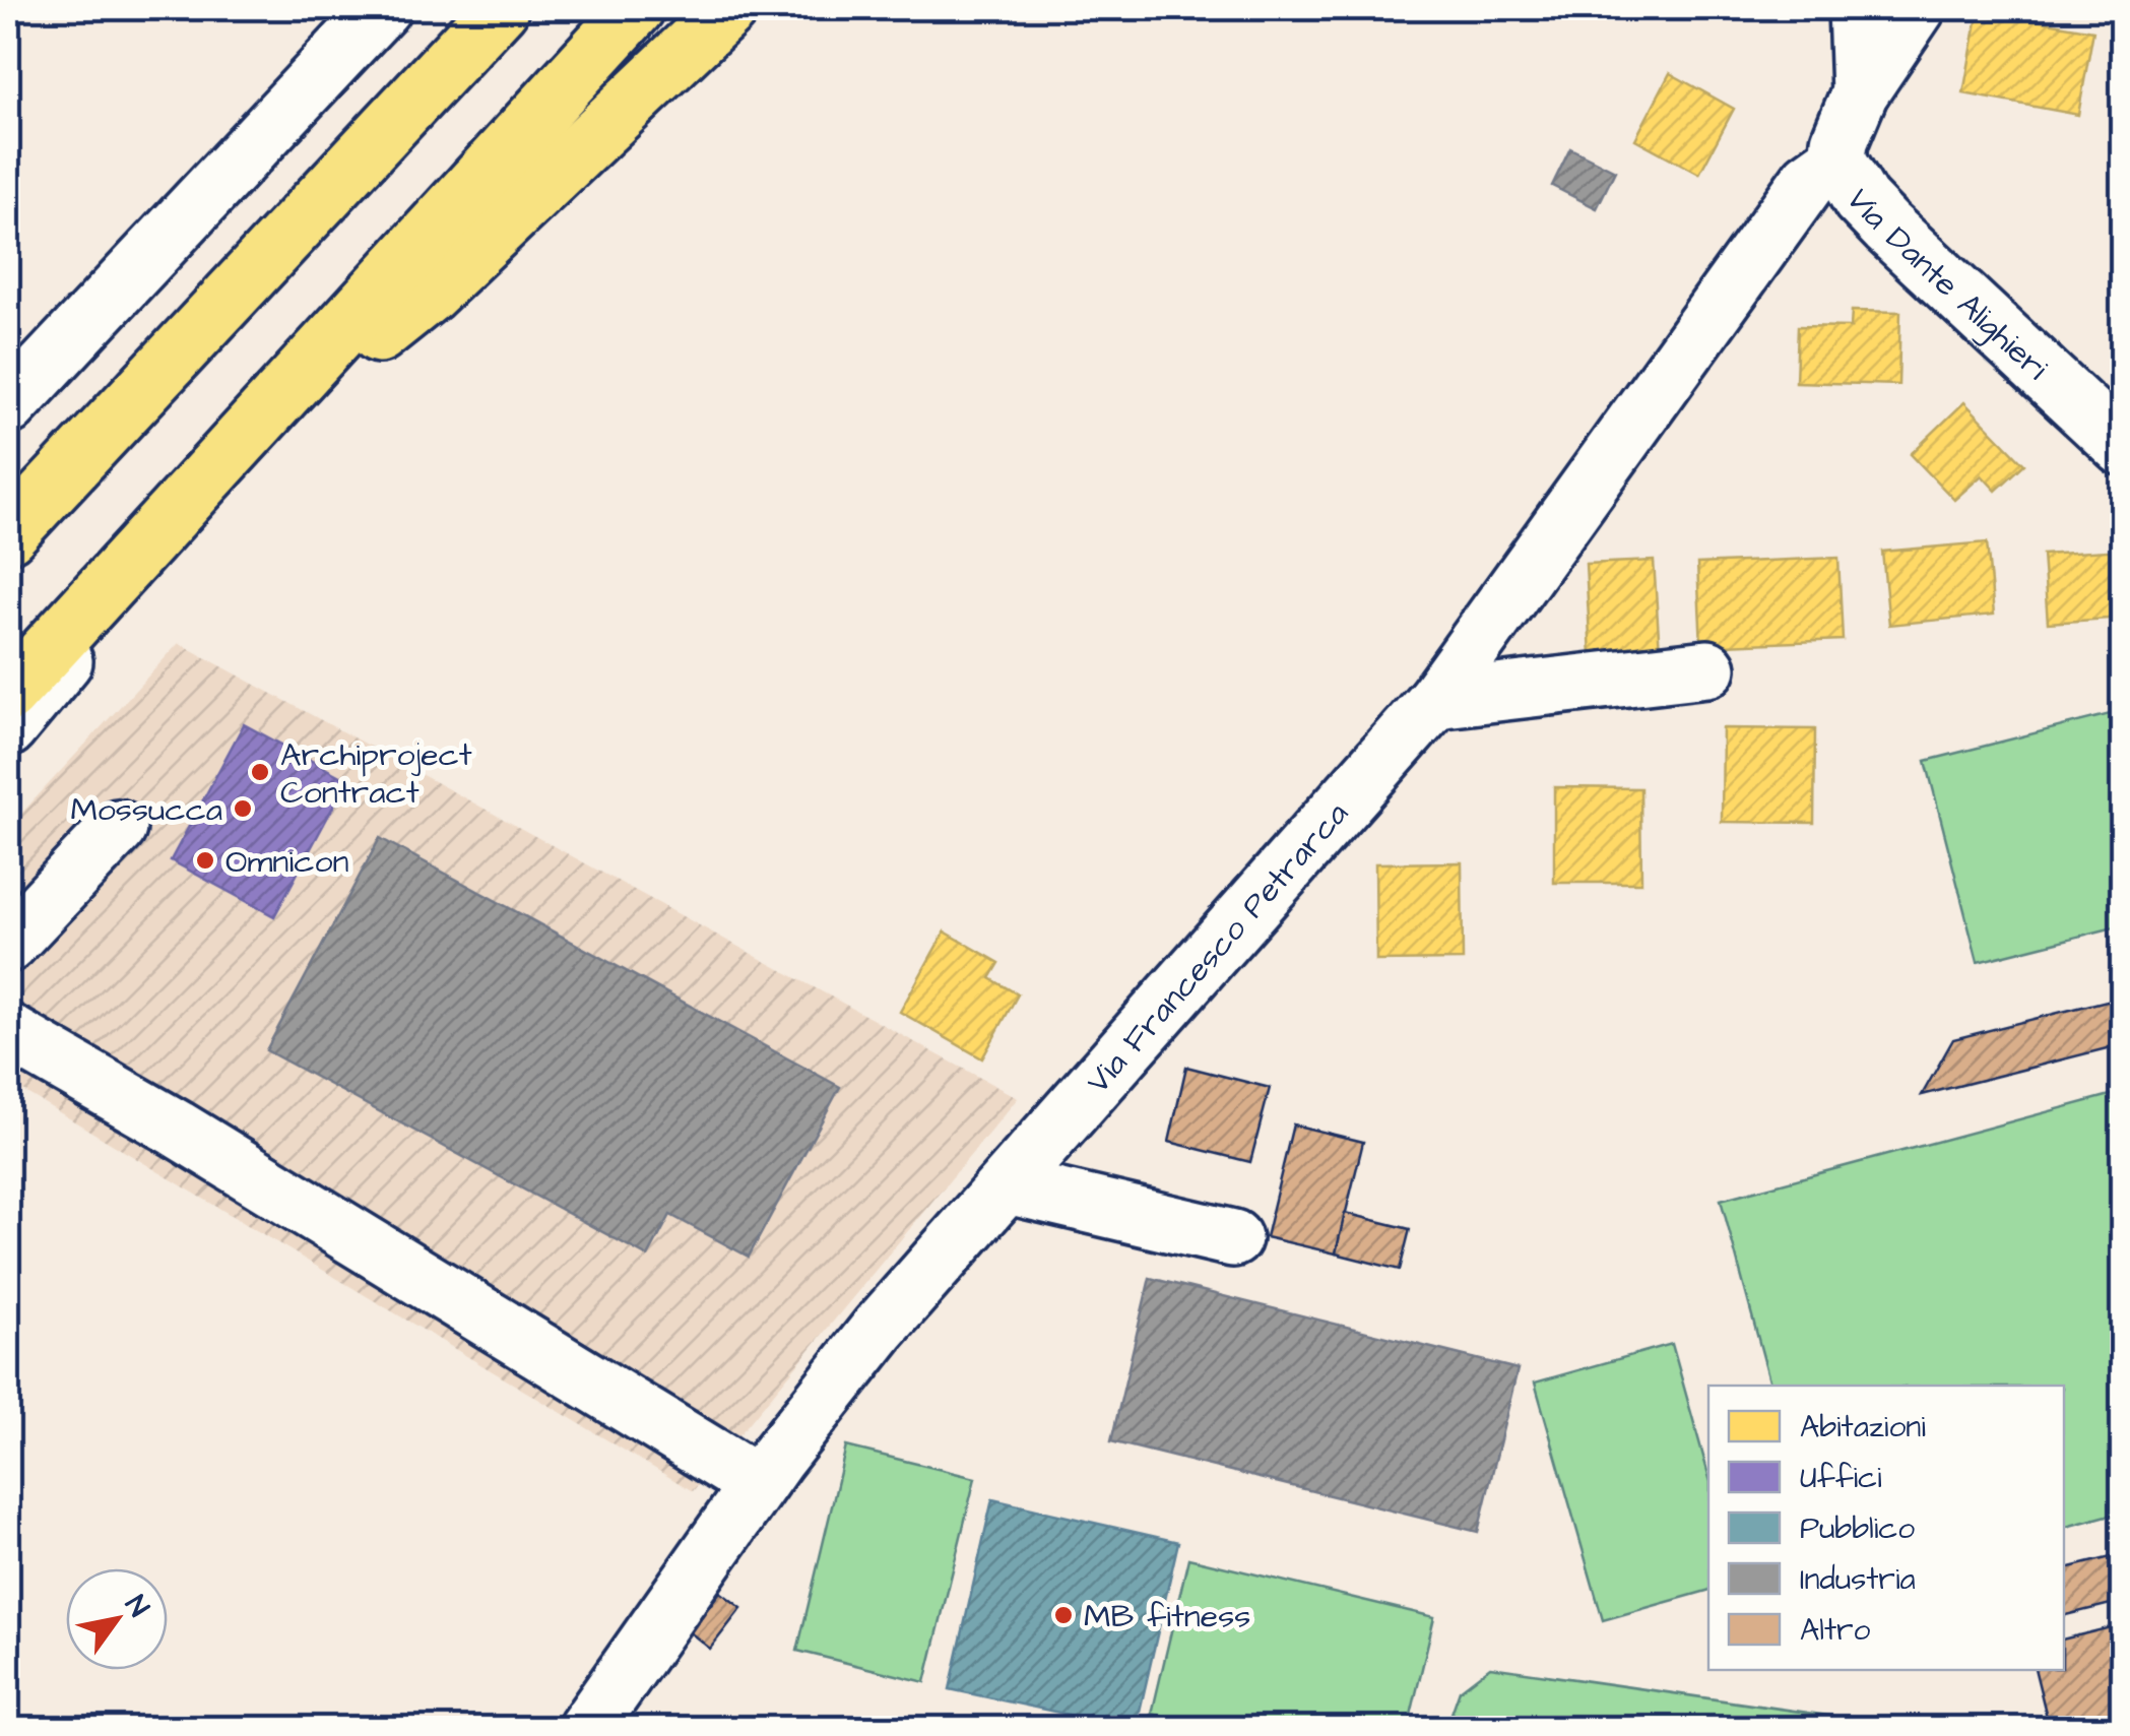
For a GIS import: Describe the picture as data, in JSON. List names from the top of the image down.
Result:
{
  "streets": {
    "street": ["Via Dante Alighieri", "Via Francesco Petrarca"]
  },
  "crossings": [
    ["Via Dante Alighieri", "Via Francesco Petrarca"]
  ],
  "places": [
    "Archiproject Contract",
    "Mossucca",
    "Omnicon",
    "MB fitness"
  ],
  "legend": [
    "Abitazioni",
    "Uffici",
    "Pubblico",
    "Industria",
    "Altro"
  ],
  "north": "top right"
}
